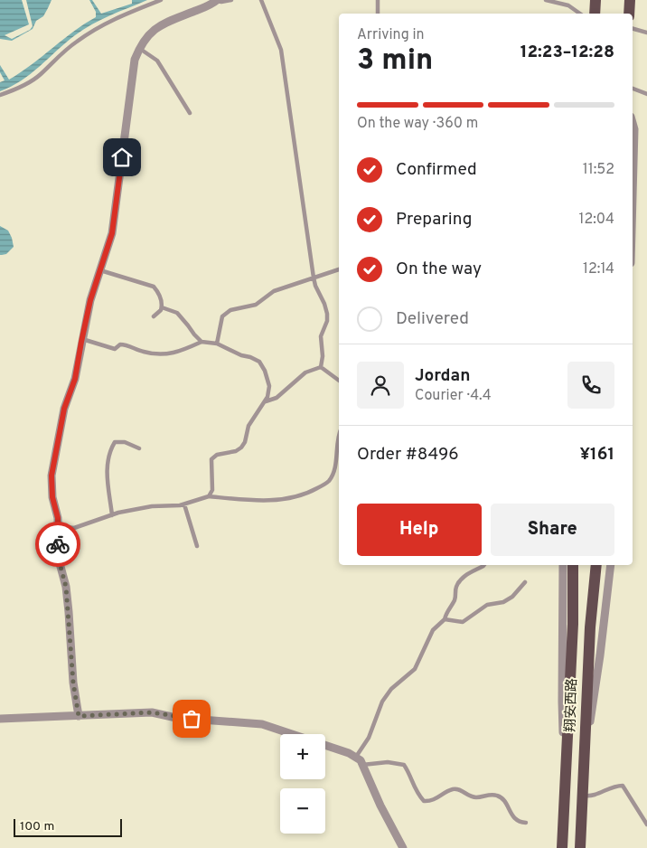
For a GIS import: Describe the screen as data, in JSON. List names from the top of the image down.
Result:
{
  "streets": {
    "main road": ["翔安西路"]
  },
  "scale_bar": "100 m",
  "page": {
    "heading": ["3 min", "Arriving in", "12:23–12:28"],
    "panel": [
      "Jordan",
      "Courier · 4.4",
      "Order #8496",
      "¥161"
    ],
    "bar": "On the way · 360 m",
    "list": [
      ["Confirmed", "11:52"],
      ["Preparing", "12:04"],
      ["On the way", "12:14"],
      "Delivered"
    ],
    "buttons": ["Help", "Share"],
    "map_buttons": ["+", "−"],
    "scale": "100 m"
  }
}
